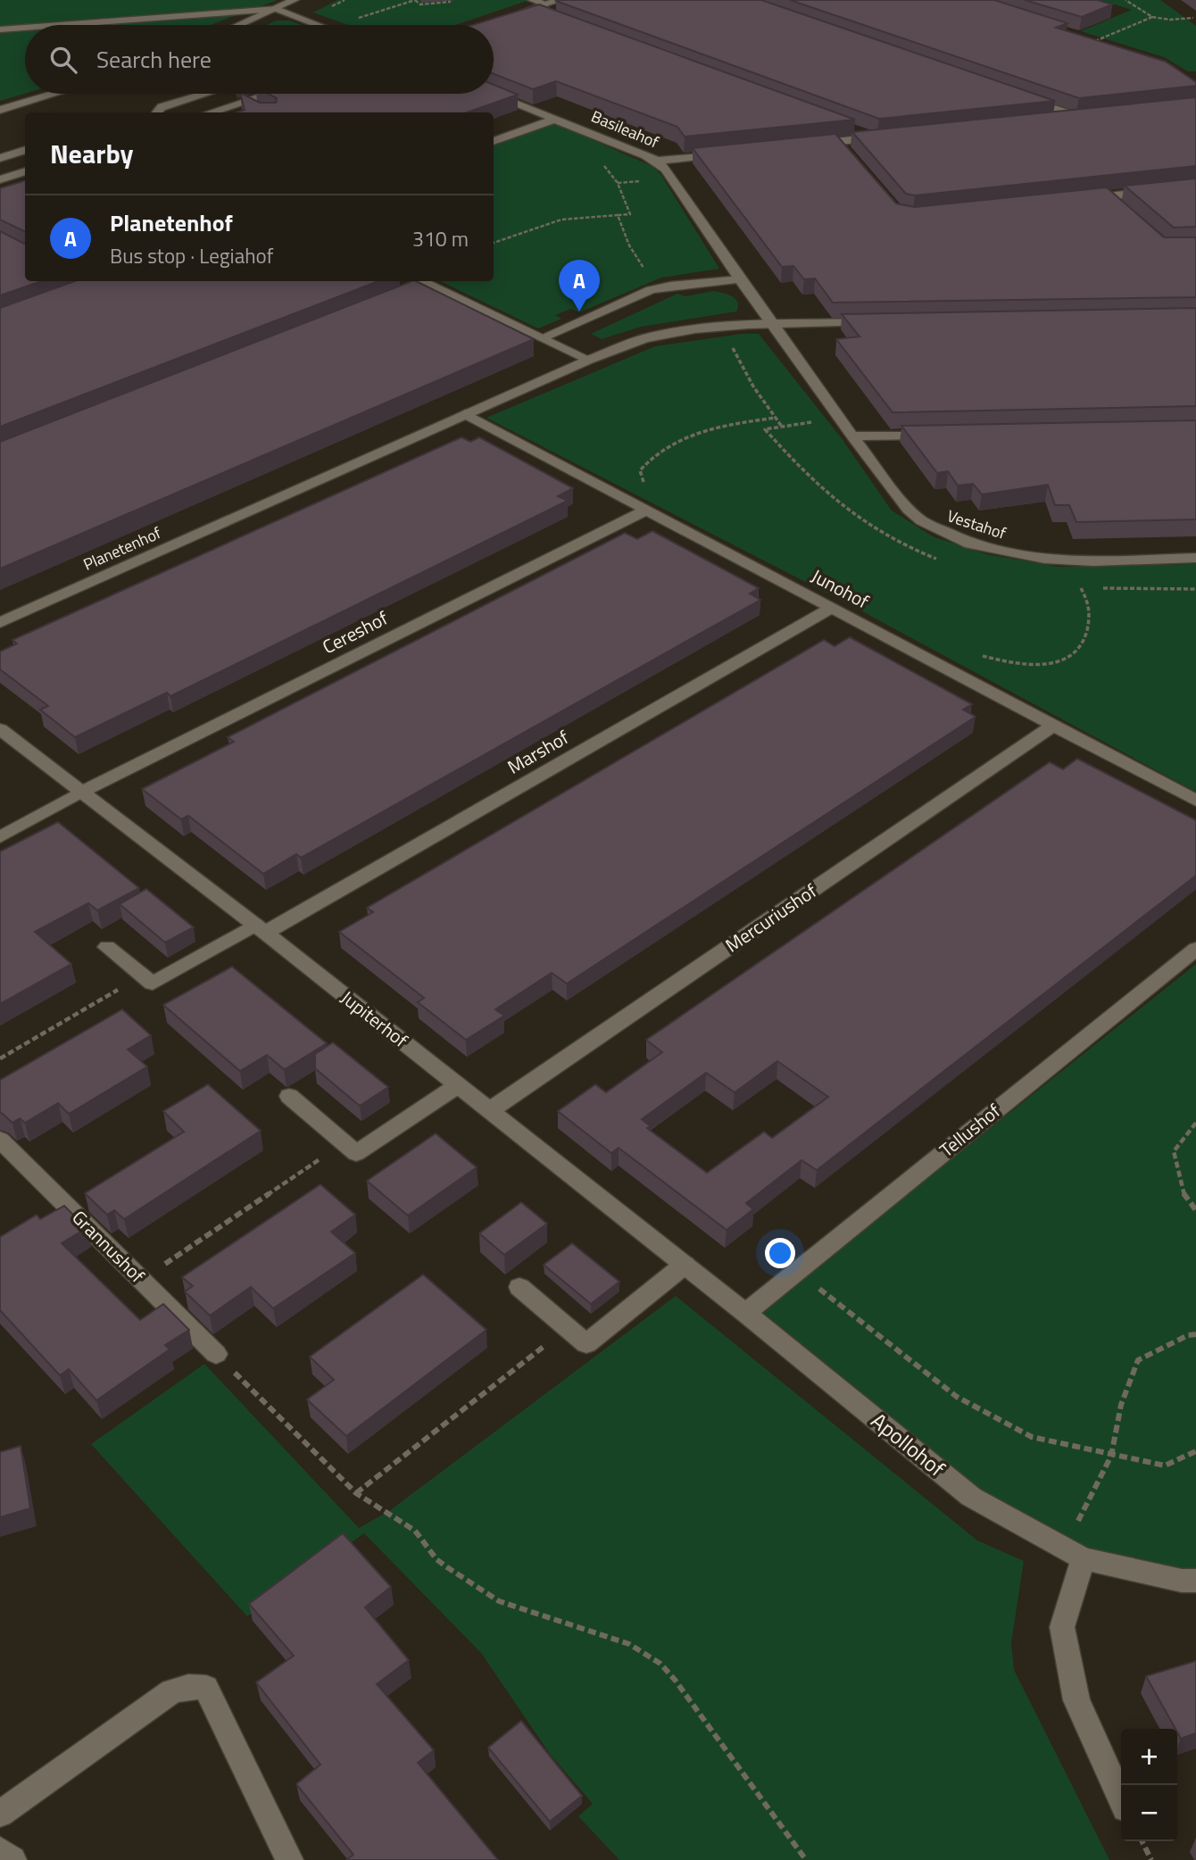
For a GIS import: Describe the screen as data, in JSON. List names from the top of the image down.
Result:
{
  "streets": {
    "street": [
      "Basileahof",
      "Vestahof",
      "Planetenhof",
      "Junohof",
      "Cereshof",
      "Marshof",
      "Mercuriushof",
      "Jupiterhof",
      "Tellushof",
      "Grannushof",
      "Apollohof"
    ]
  },
  "crossings": [
    ["Basileahof", "Vestahof"],
    ["Basileahof", "Planetenhof"],
    ["Vestahof", "Planetenhof"],
    ["Planetenhof", "Junohof"],
    ["Junohof", "Cereshof"],
    ["Junohof", "Marshof"],
    ["Junohof", "Mercuriushof"],
    ["Cereshof", "Jupiterhof"],
    ["Marshof", "Jupiterhof"],
    ["Mercuriushof", "Jupiterhof"],
    ["Jupiterhof", "Tellushof"],
    ["Jupiterhof", "Apollohof"],
    ["Tellushof", "Apollohof"]
  ],
  "page": {
    "search": "Search here",
    "heading": "Nearby",
    "list": [
      {
        "mark": "A",
        "name": "Planetenhof",
        "note": "Bus stop · Legiahof",
        "value": "310 m"
      }
    ],
    "pins": "A",
    "map_buttons": ["+", "−"]
  }
}
